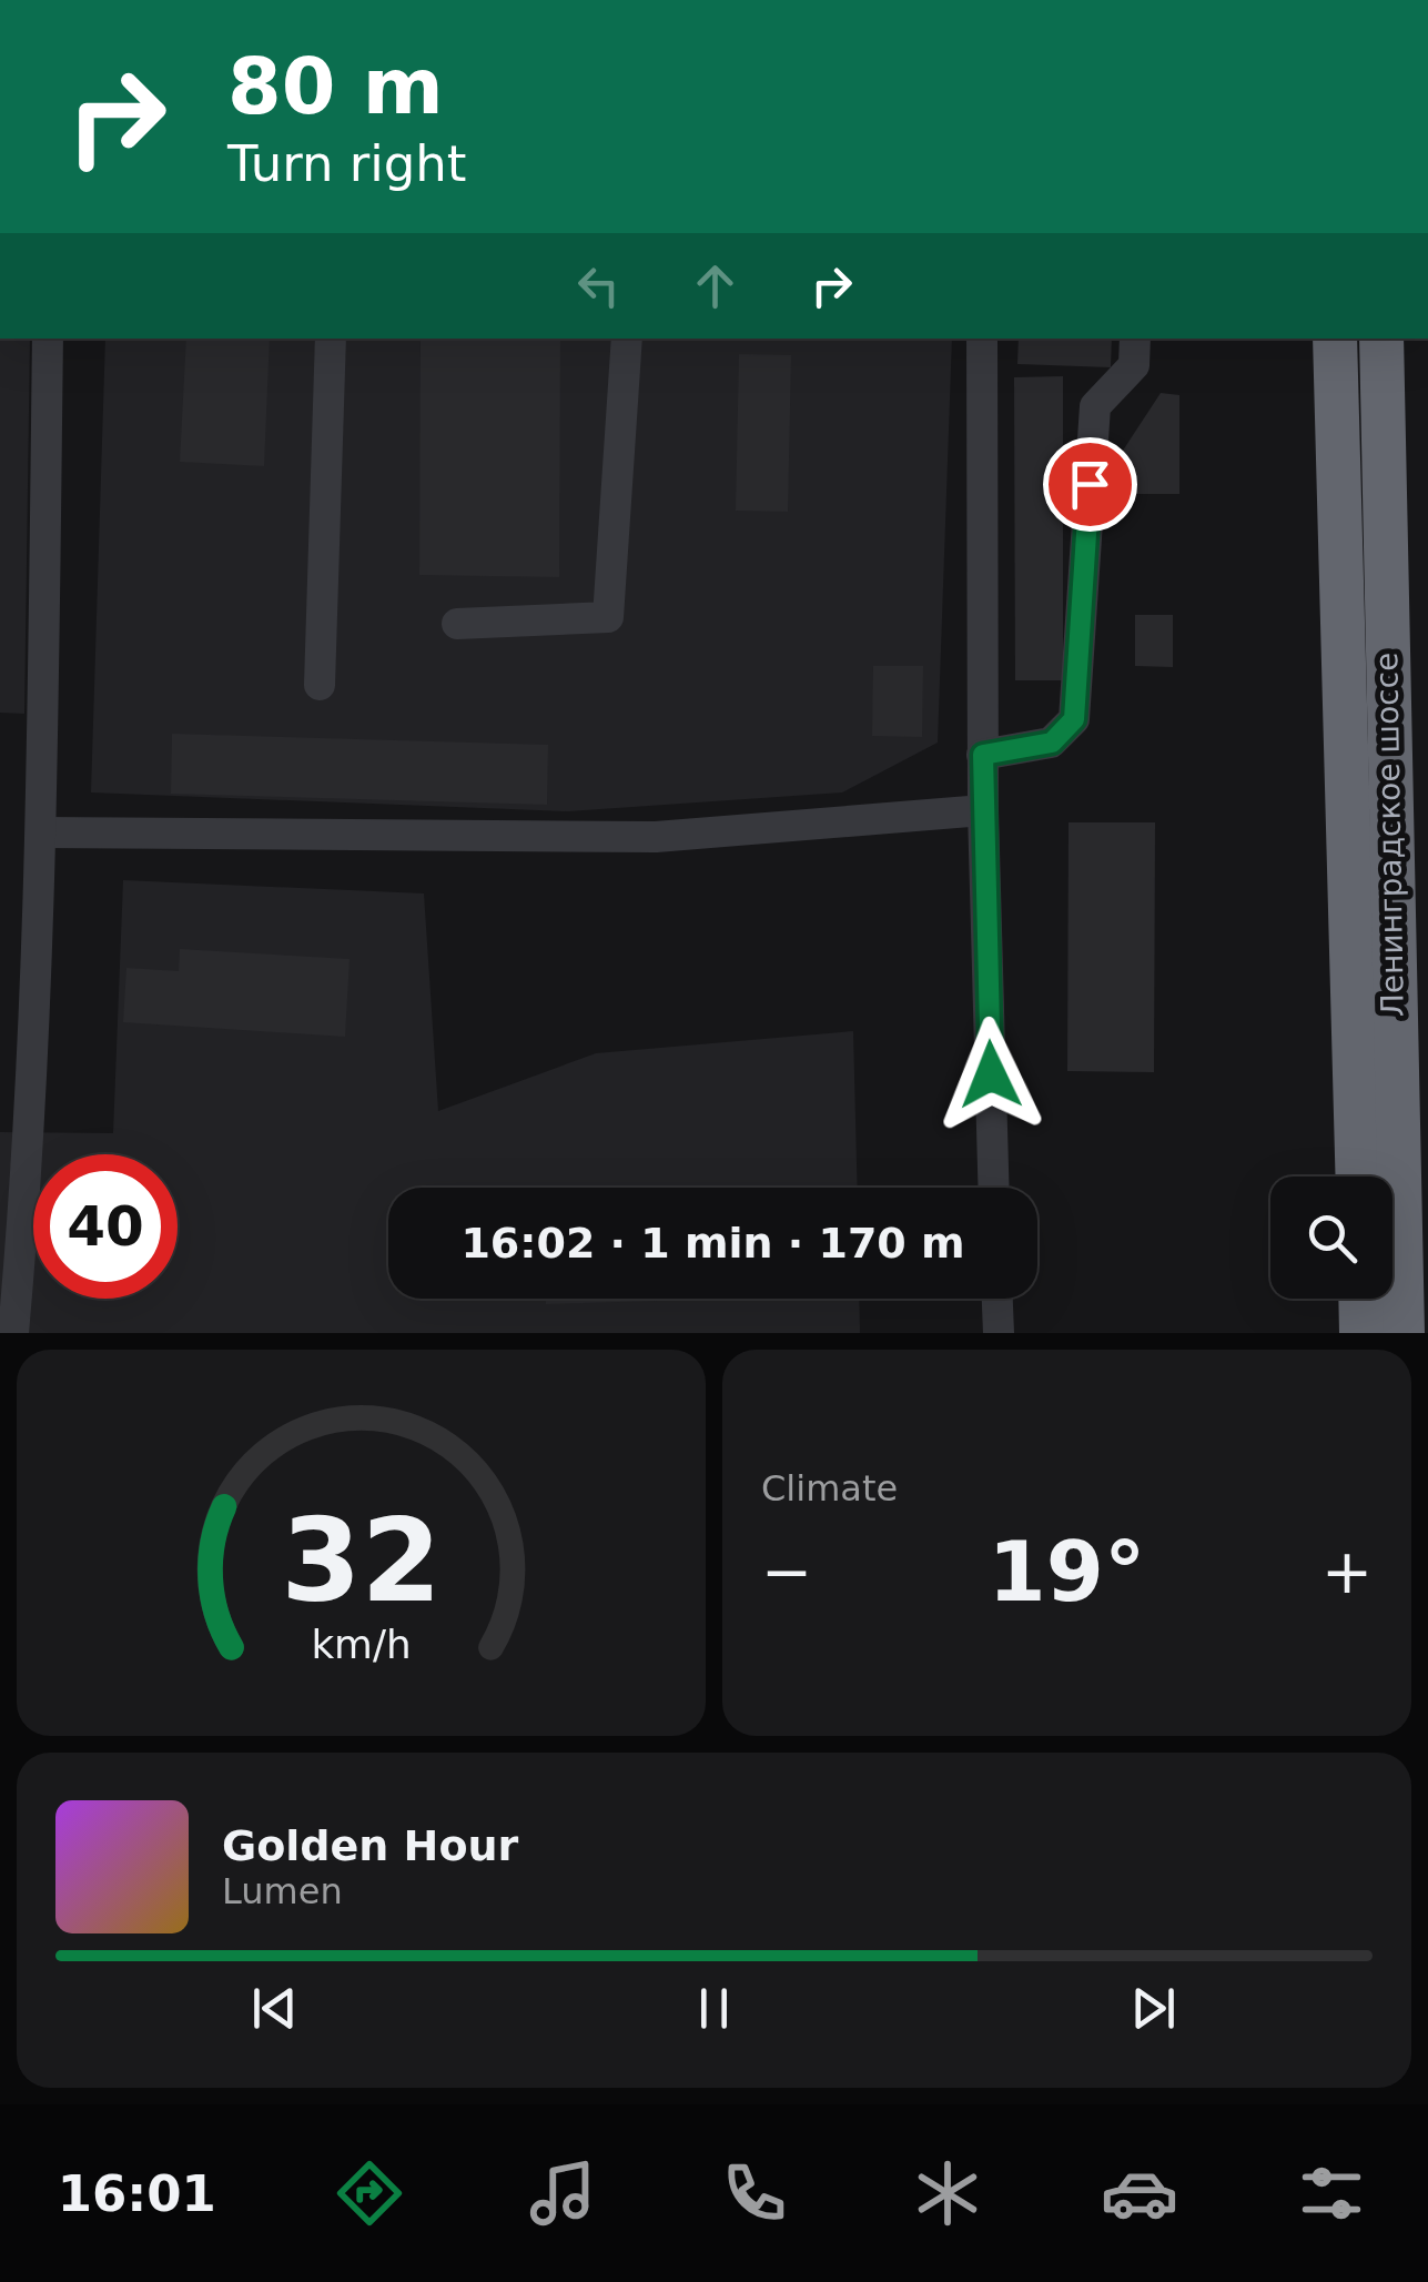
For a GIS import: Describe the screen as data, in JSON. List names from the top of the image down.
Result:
{
  "streets": {
    "highway": ["Ленинградское шоссе"]
  },
  "page": {
    "turn": ["80 m", "Turn right"],
    "limit": "40",
    "trip": "16:02 · 1 min · 170 m",
    "tile": "Climate",
    "heat": ["−", "19°", "+"],
    "song": ["Golden Hour", "Lumen"],
    "tabs": "16:01",
    "gauge": ["32", "km/h"]
  }
}
